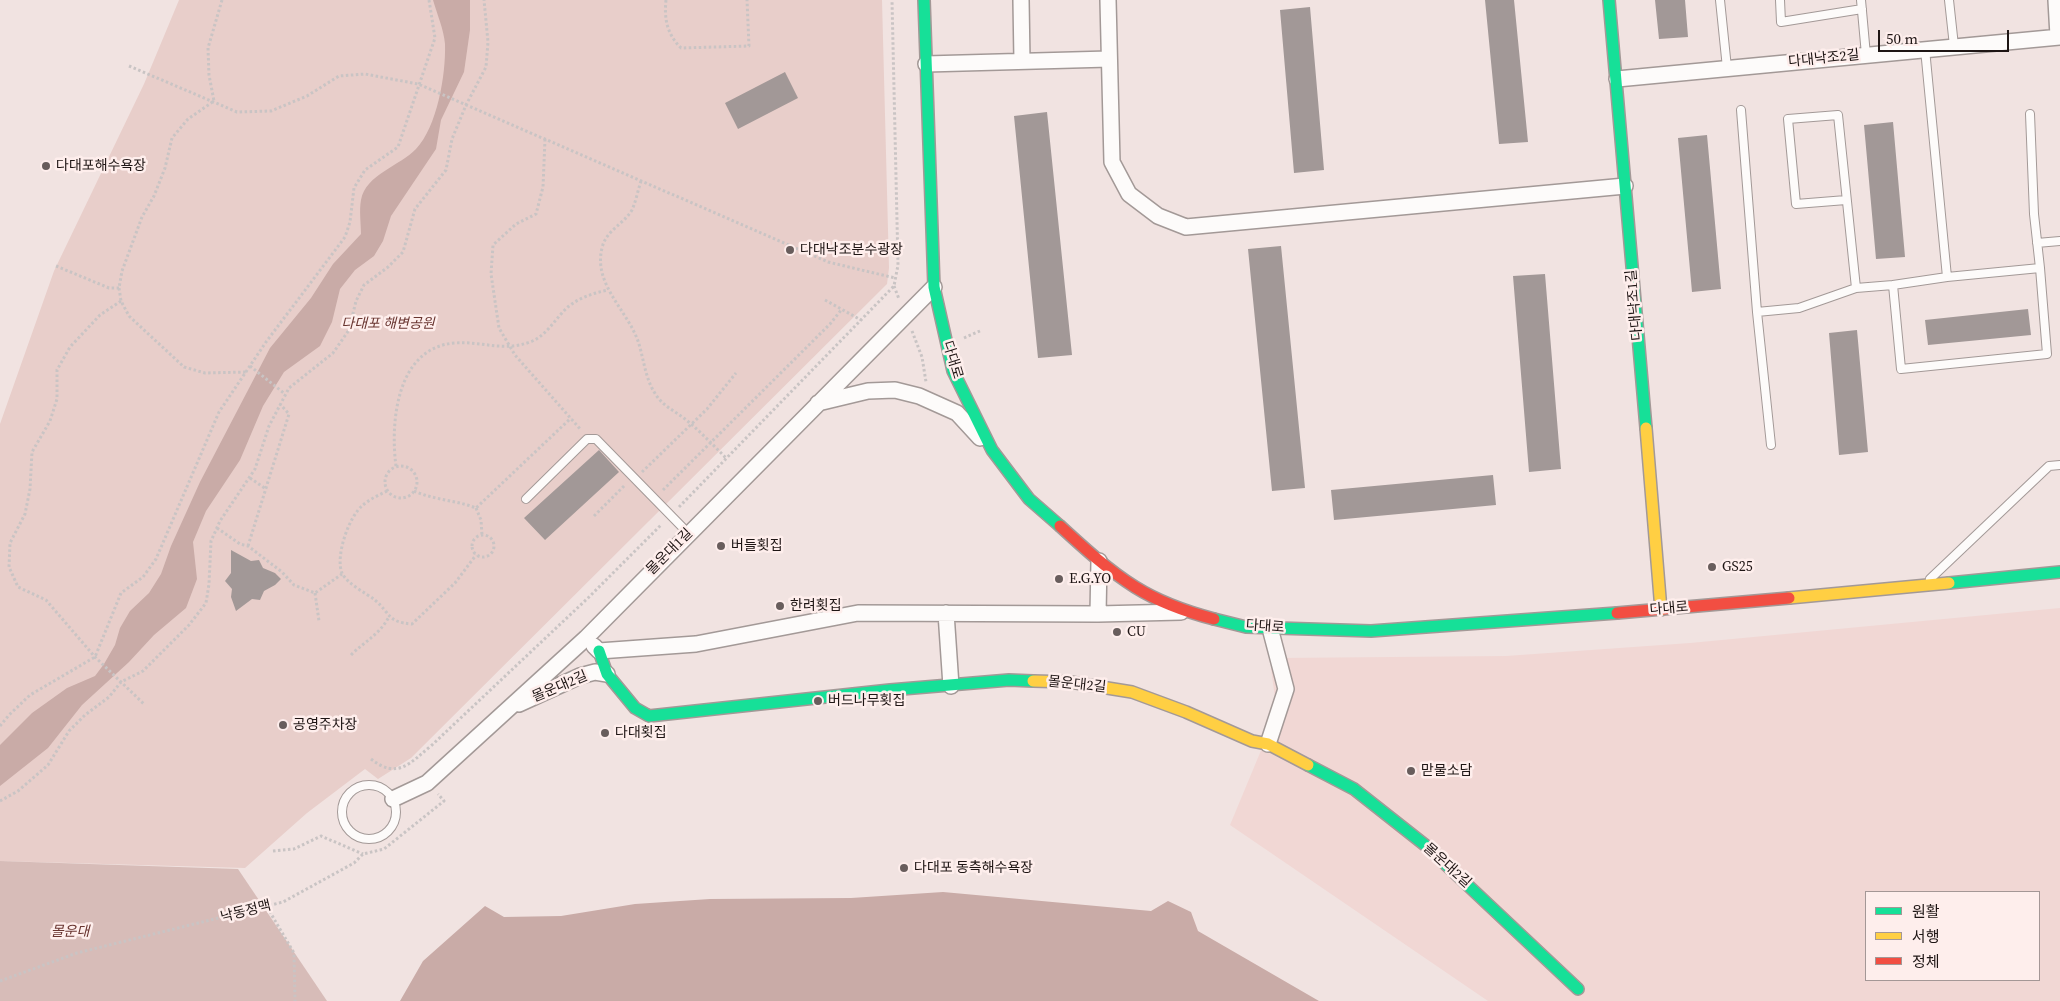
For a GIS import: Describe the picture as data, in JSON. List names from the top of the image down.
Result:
{
  "streets": {
    "street": [
      "다대낙조2길",
      "다대낙조1길",
      "다대로",
      "몰운대1길",
      "몰운대2길"
    ],
    "path": ["낙동정맥"]
  },
  "crossings": [
    ["다대낙조2길", "다대낙조1길"],
    ["다대낙조1길", "다대로"],
    ["다대로", "몰운대1길"],
    ["몰운대1길", "몰운대2길"],
    ["몰운대1길", "낙동정맥"]
  ],
  "parks": ["다대포 해변공원", "몰운대"],
  "places": [
    "다대포해수욕장",
    "다대낙조분수광장",
    "버들횟집",
    "GS25",
    "E.G.YO",
    "한려횟집",
    "CU",
    "버드나무횟집",
    "공영주차장",
    "다대횟집",
    "맏물소담",
    "다대포 동측해수욕장"
  ],
  "legend": ["원활", "서행", "정체"],
  "scale_bar": "50 m"
}
